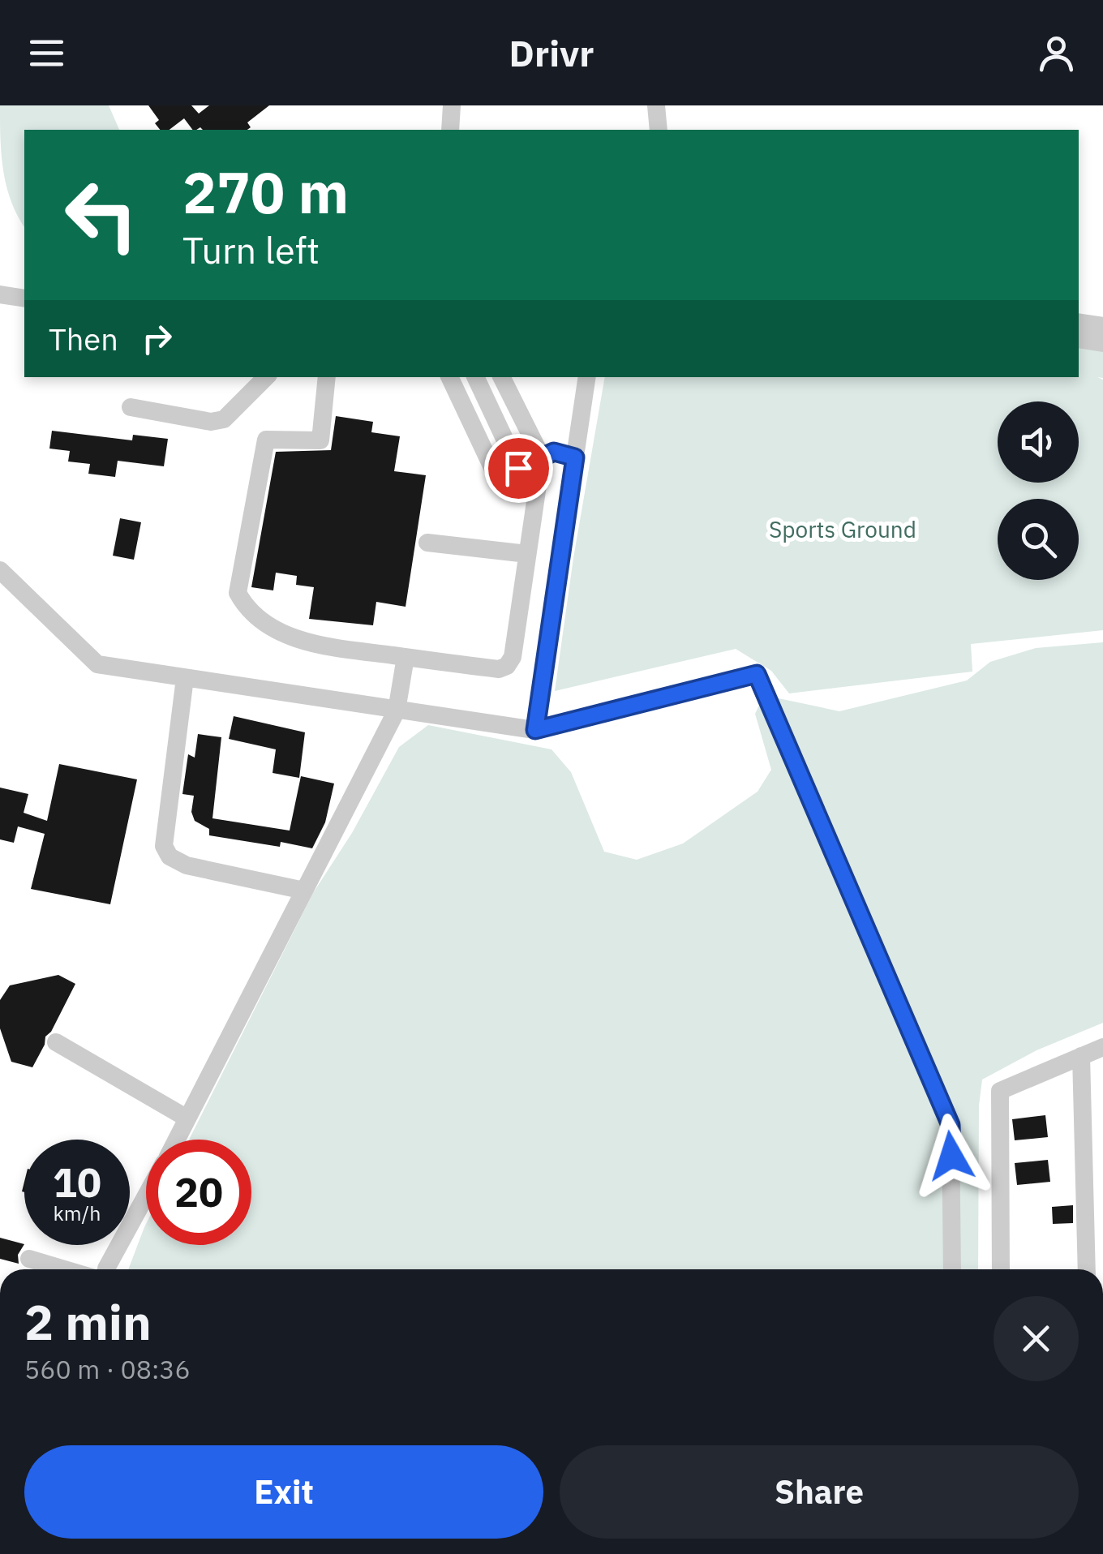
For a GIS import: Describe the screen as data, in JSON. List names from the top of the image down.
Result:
{
  "parks": ["Sports Ground"],
  "page": {
    "header": "Drivr",
    "turn": ["270 m", "Turn left"],
    "then": "Then",
    "speed": "10 km/h",
    "limit": "20",
    "heading": ["2 min", "560 m · 08:36"],
    "buttons": ["Exit", "Share"]
  }
}
